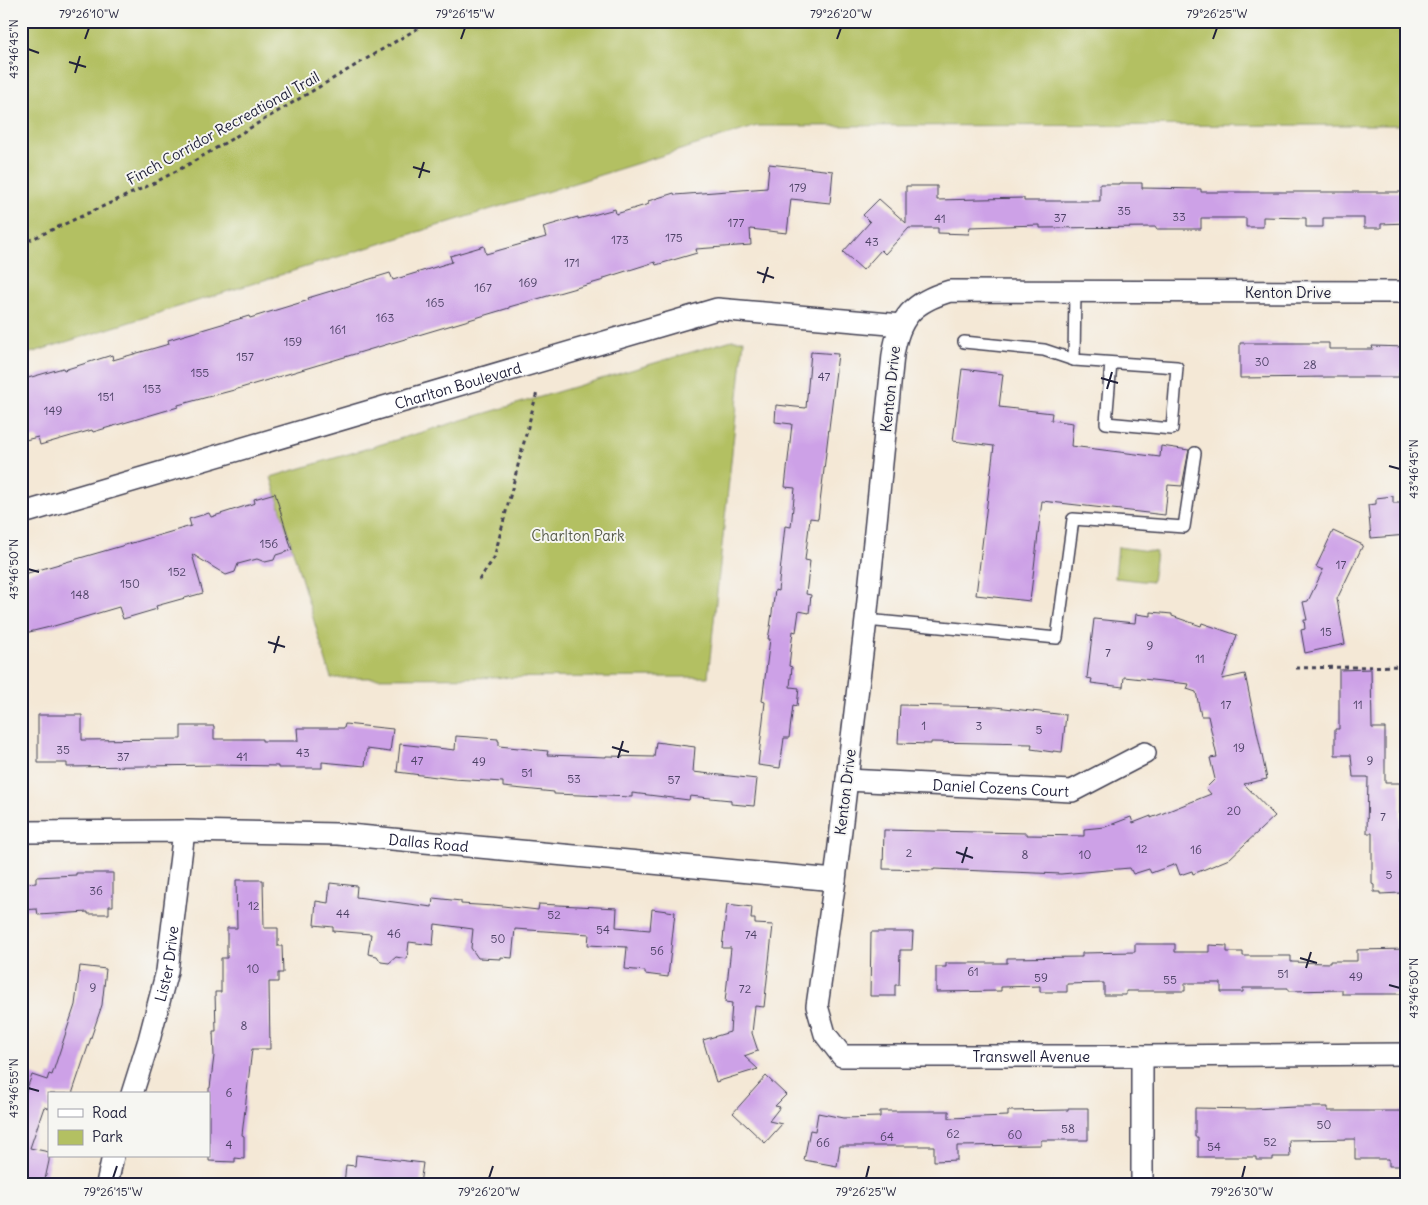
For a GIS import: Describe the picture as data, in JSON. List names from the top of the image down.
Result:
{
  "streets": {
    "street": [
      "Kenton Drive",
      "Charlton Boulevard",
      "Daniel Cozens Court",
      "Dallas Road",
      "Lister Drive",
      "Transwell Avenue"
    ],
    "path": ["Finch Corridor Recreational Trail"]
  },
  "crossings": [
    ["Kenton Drive", "Charlton Boulevard"],
    ["Kenton Drive", "Daniel Cozens Court"],
    ["Kenton Drive", "Dallas Road"],
    ["Kenton Drive", "Transwell Avenue"],
    ["Dallas Road", "Lister Drive"],
    ["Dallas Road", "Transwell Avenue"]
  ],
  "parks": ["Charlton Park"],
  "house_numbers": [
    "179",
    "35",
    "33",
    "37",
    "41",
    "177",
    "175",
    "173",
    "43",
    "171",
    "169",
    "167",
    "165",
    "163",
    "161",
    "159",
    "157",
    "30",
    "28",
    "155",
    "47",
    "153",
    "151",
    "149",
    "156",
    "17",
    "152",
    "150",
    "148",
    "15",
    "9",
    "7",
    "11",
    "17",
    "11",
    "1",
    "3",
    "5",
    "19",
    "35",
    "43",
    "37",
    "41",
    "47",
    "9",
    "49",
    "51",
    "53",
    "57",
    "20",
    "7",
    "12",
    "16",
    "2",
    "8",
    "10",
    "5",
    "36",
    "12",
    "44",
    "52",
    "54",
    "46",
    "74",
    "50",
    "56",
    "10",
    "61",
    "51",
    "49",
    "59",
    "55",
    "9",
    "72",
    "8",
    "6",
    "50",
    "58",
    "62",
    "60",
    "64",
    "52",
    "66",
    "4",
    "54"
  ],
  "legend": ["Road", "Park"],
  "coordinates": [
    "79°26'10\"W",
    "79°26'15\"W",
    "79°26'20\"W",
    "79°26'25\"W",
    "43°46'45\"N",
    "43°46'50\"N",
    "43°46'55\"N",
    "79°26'30\"W"
  ]
}
